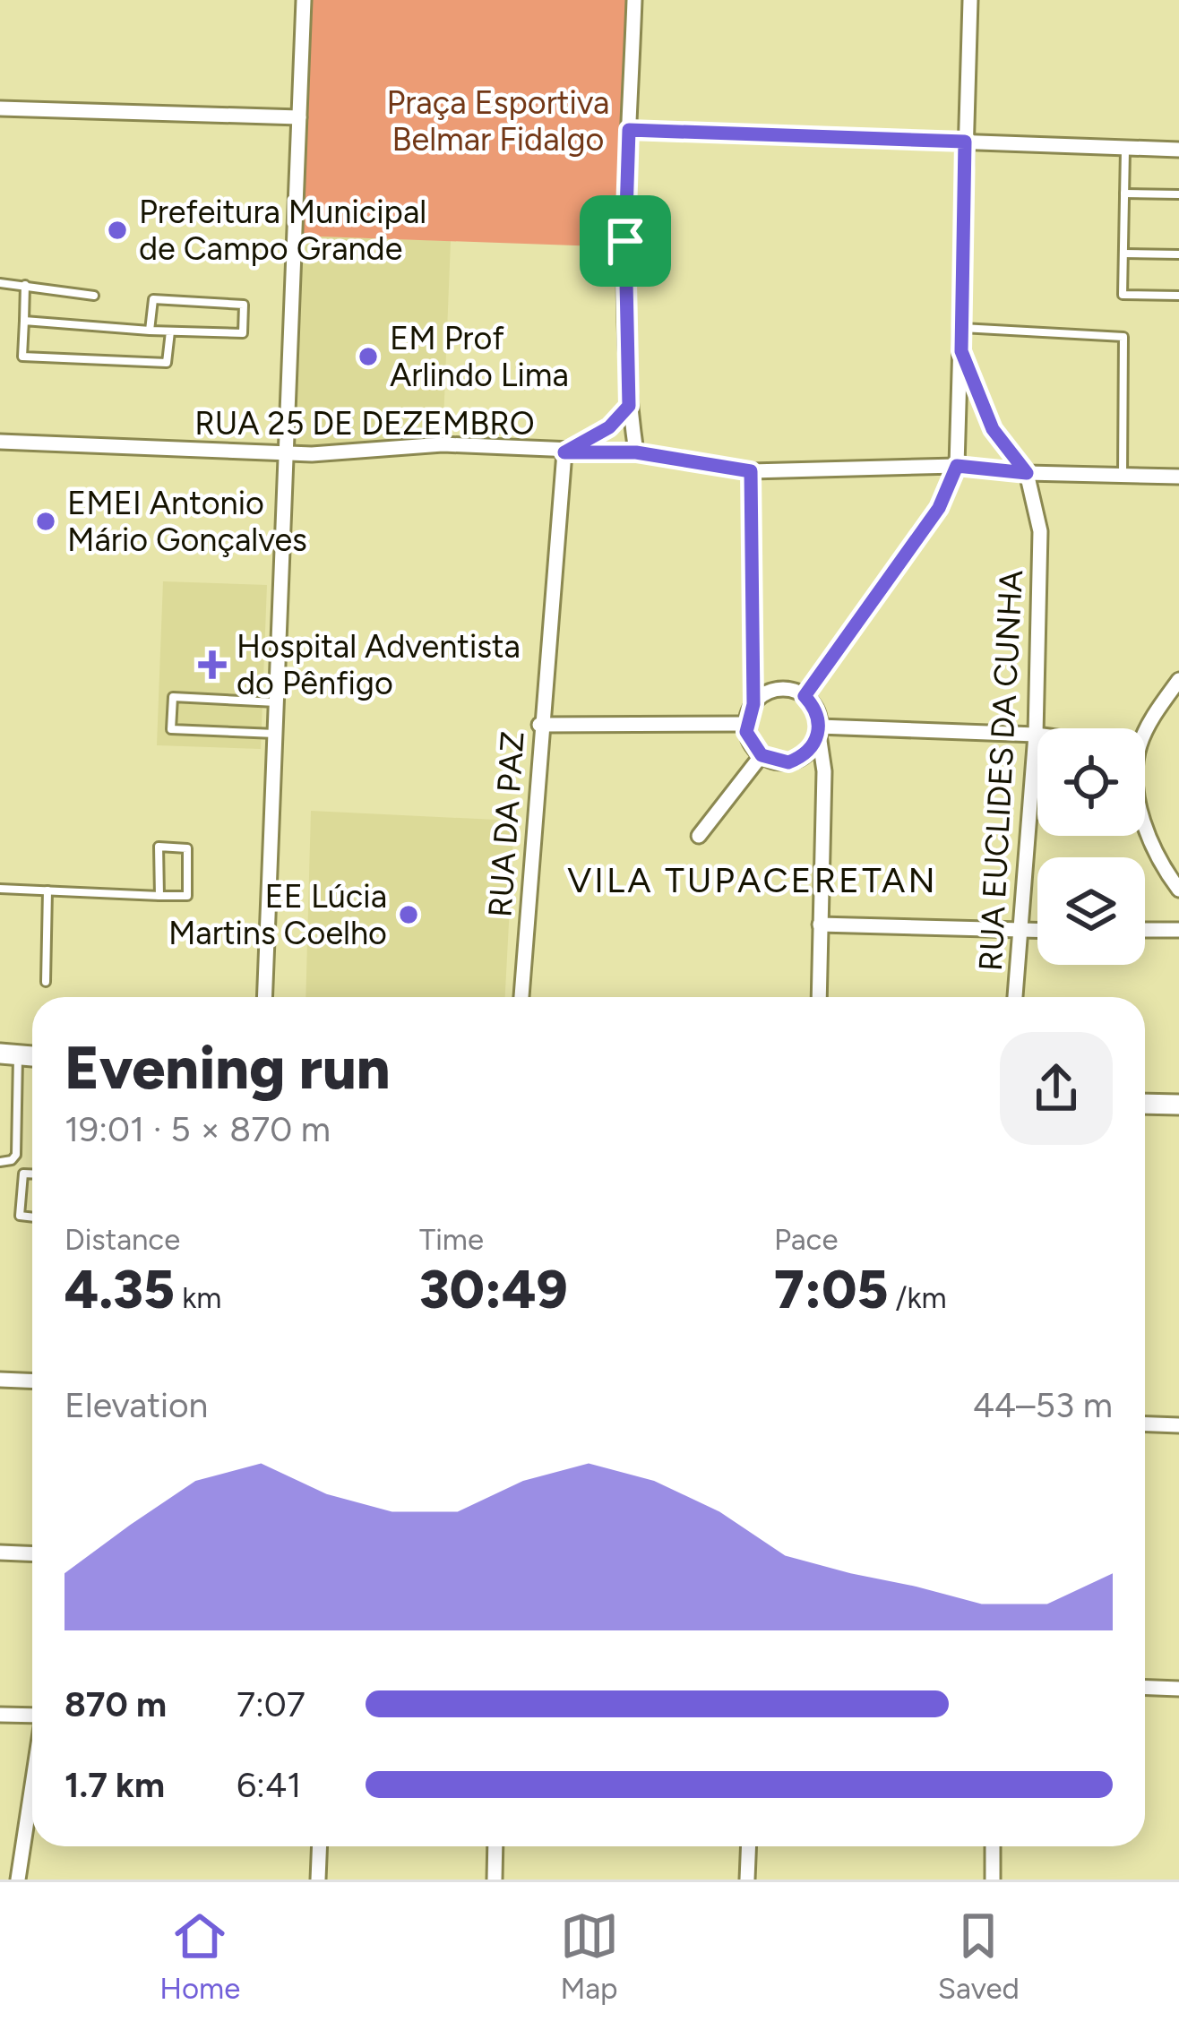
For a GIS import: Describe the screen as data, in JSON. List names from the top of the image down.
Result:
{
  "streets": {
    "street": ["RUA 25 DE DEZEMBRO", "RUA EUCLIDES DA CUNHA", "RUA DA PAZ"]
  },
  "crossings": [
    ["RUA 25 DE DEZEMBRO", "RUA EUCLIDES DA CUNHA"],
    ["RUA 25 DE DEZEMBRO", "RUA DA PAZ"]
  ],
  "districts": ["VILA TUPACERETAN"],
  "parks": ["Praça Esportiva Belmar Fidalgo"],
  "places": {
    "other": [
      "Prefeitura Municipal de Campo Grande",
      "EM Prof Arlindo Lima",
      "EMEI Antonio Mário Gonçalves",
      "EE Lúcia Martins Coelho"
    ],
    "health": ["Hospital Adventista do Pênfigo"]
  },
  "page": {
    "heading": ["Evening run", "19:01 · 5 × 870 m"],
    "stats": [
      ["Distance", "4.35 km"],
      ["Time", "30:49"],
      ["Pace", "7:05 /km"]
    ],
    "chart": ["Elevation", "44–53 m"],
    "list": [
      {
        "name": "870 m",
        "note": "7:07"
      },
      {
        "name": "1.7 km",
        "note": "6:41"
      }
    ],
    "tabs": ["Home", "Map", "Saved"]
  }
}
